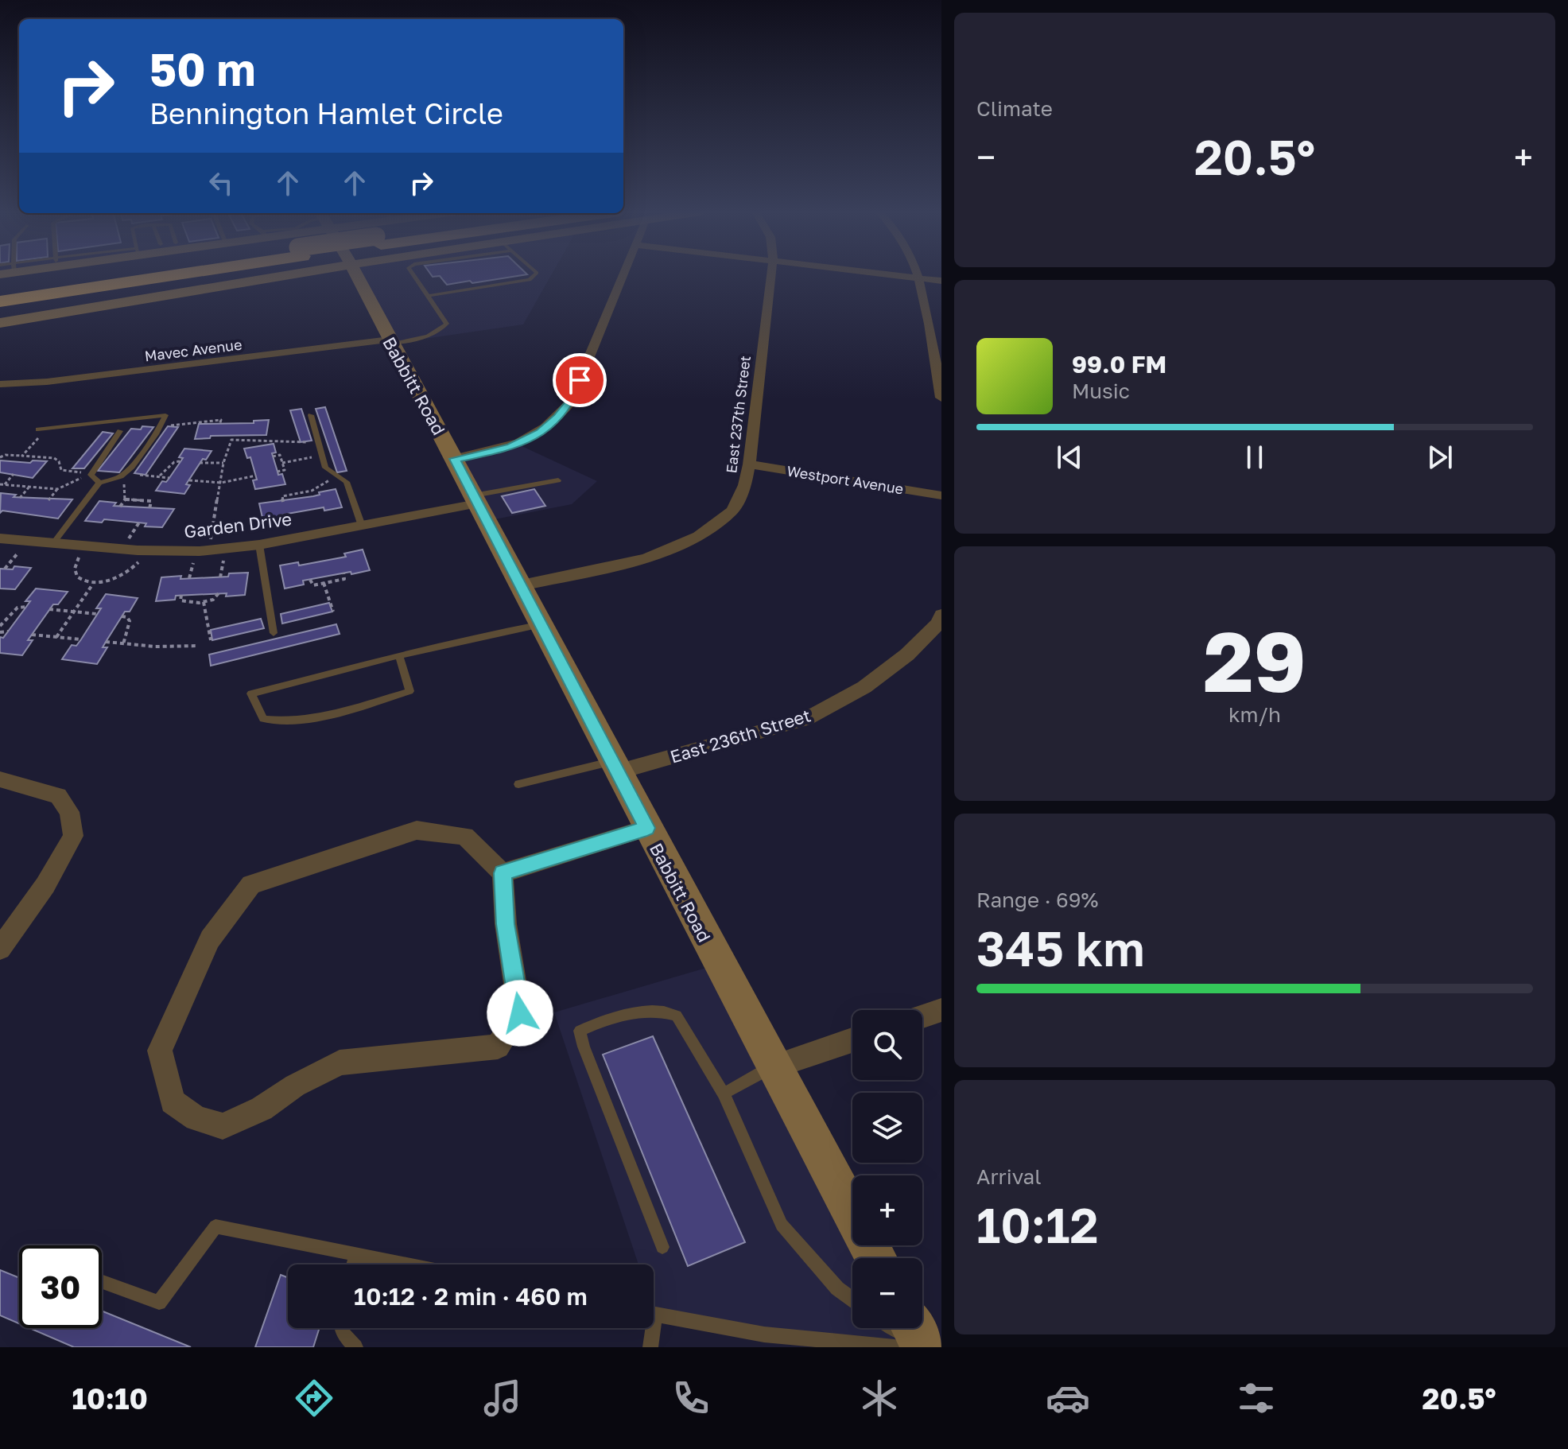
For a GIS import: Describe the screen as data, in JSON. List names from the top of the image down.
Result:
{
  "streets": {
    "street": [
      "Mavec Avenue",
      "Babbitt Road",
      "East 237th Street",
      "Westport Avenue",
      "Garden Drive",
      "East 236th Street"
    ]
  },
  "crossings": [
    ["Mavec Avenue", "Babbitt Road"],
    ["Babbitt Road", "East 237th Street"],
    ["Babbitt Road", "Garden Drive"],
    ["Babbitt Road", "East 236th Street"],
    ["East 237th Street", "Westport Avenue"]
  ],
  "page": {
    "tile": [
      "Climate",
      ["29", "km/h"],
      ["Range · 69%", "345 km"],
      ["Arrival", "10:12"]
    ],
    "turn": ["50 m", "Bennington Hamlet Circle"],
    "heat": ["−", "20.5°", "+"],
    "song": ["99.0 FM", "Music"],
    "map_buttons": ["+", "−"],
    "limit": "30",
    "trip": "10:12 · 2 min · 460 m",
    "tabs": ["10:10", "20.5°"]
  }
}
